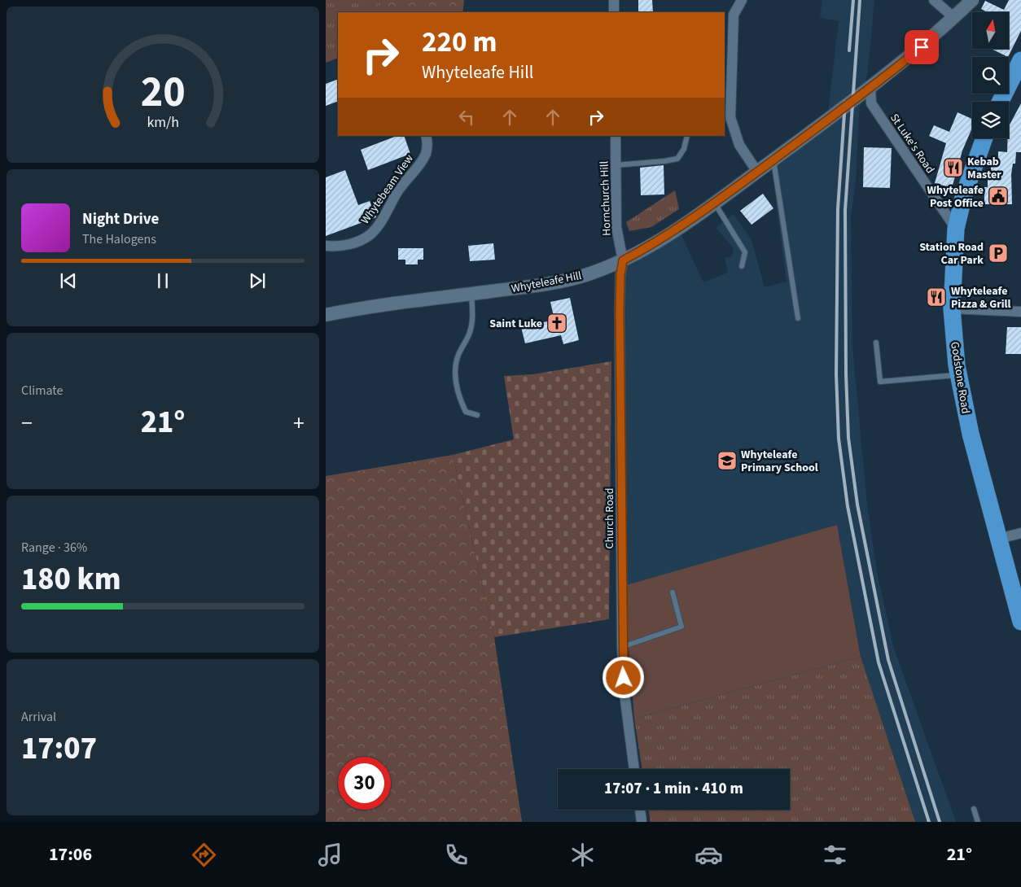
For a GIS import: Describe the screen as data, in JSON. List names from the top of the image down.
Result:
{
  "streets": {
    "highway": ["Godstone Road"],
    "street": [
      "St Luke's Road",
      "Whytebeam View",
      "Hornchurch Hill",
      "Whyteleafe Hill",
      "Church Road"
    ]
  },
  "crossings": [
    ["St Luke's Road", "Whyteleafe Hill"],
    ["St Luke's Road", "Godstone Road"],
    ["Hornchurch Hill", "Whyteleafe Hill"],
    ["Hornchurch Hill", "Church Road"],
    ["Whyteleafe Hill", "Church Road"]
  ],
  "places": {
    "restaurant": ["Kebab Master", "Whyteleafe Pizza & Grill"],
    "public building": ["Whyteleafe Post Office"],
    "parking": ["Station Road Car Park"],
    "church": ["Saint Luke"],
    "school or university": ["Whyteleafe Primary School"]
  },
  "north": "top",
  "page": {
    "turn": ["220 m", "Whyteleafe Hill"],
    "song": ["Night Drive", "The Halogens"],
    "tile": [
      "Climate",
      ["Range · 36%", "180 km"],
      ["Arrival", "17:07"]
    ],
    "heat": ["−", "21°", "+"],
    "limit": "30",
    "trip": "17:07 · 1 min · 410 m",
    "tabs": ["17:06", "21°"],
    "gauge": ["20", "km/h"]
  }
}
